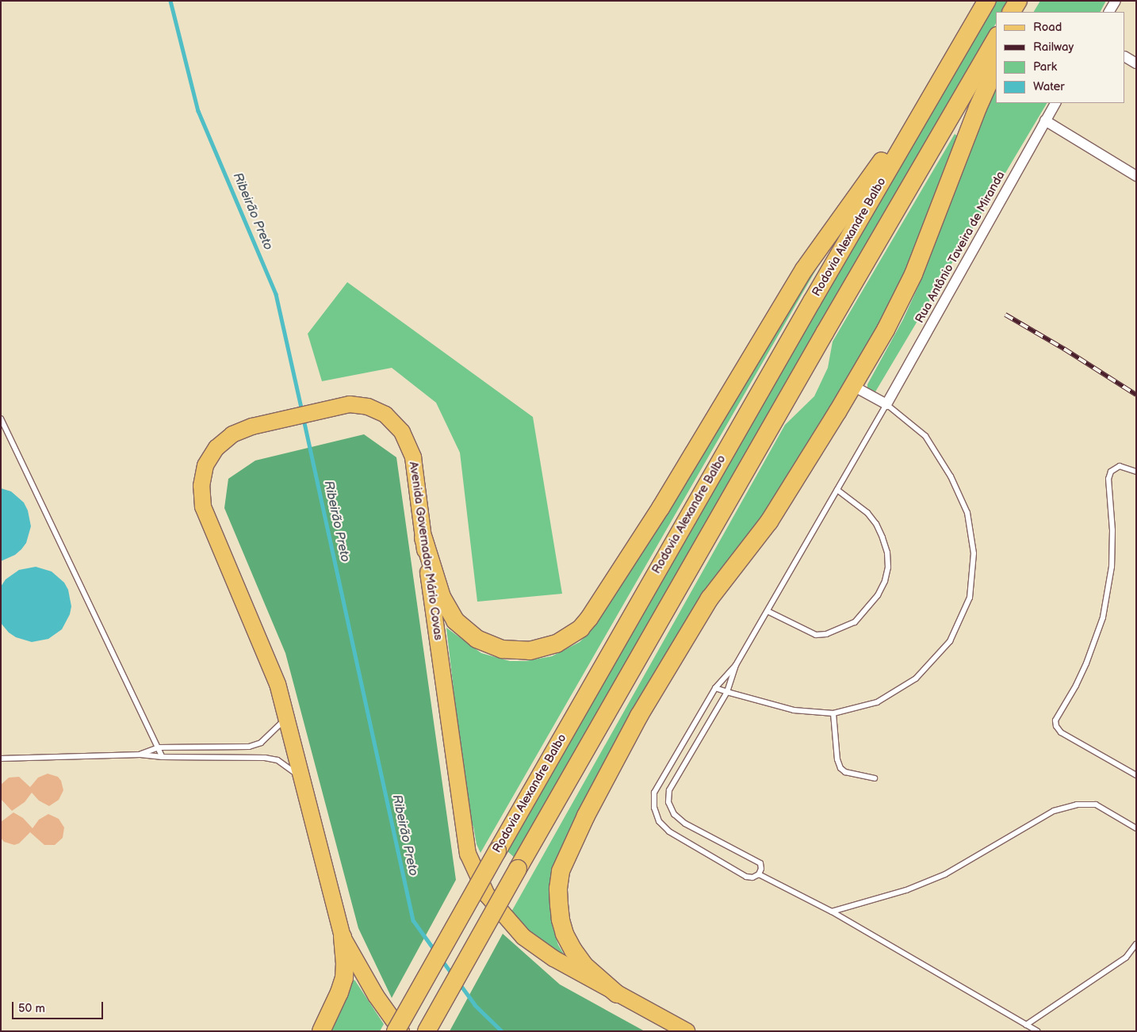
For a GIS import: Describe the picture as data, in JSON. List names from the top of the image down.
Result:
{
  "streets": {
    "highway": ["Rodovia Alexandre Balbo"],
    "main road": ["Avenida Governador Mário Covas"],
    "street": ["Rua Antônio Taveira de Miranda"]
  },
  "water": ["Ribeirão Preto"],
  "legend": [
    "Road",
    "Railway",
    "Park",
    "Water"
  ],
  "scale_bar": "50 m"
}
